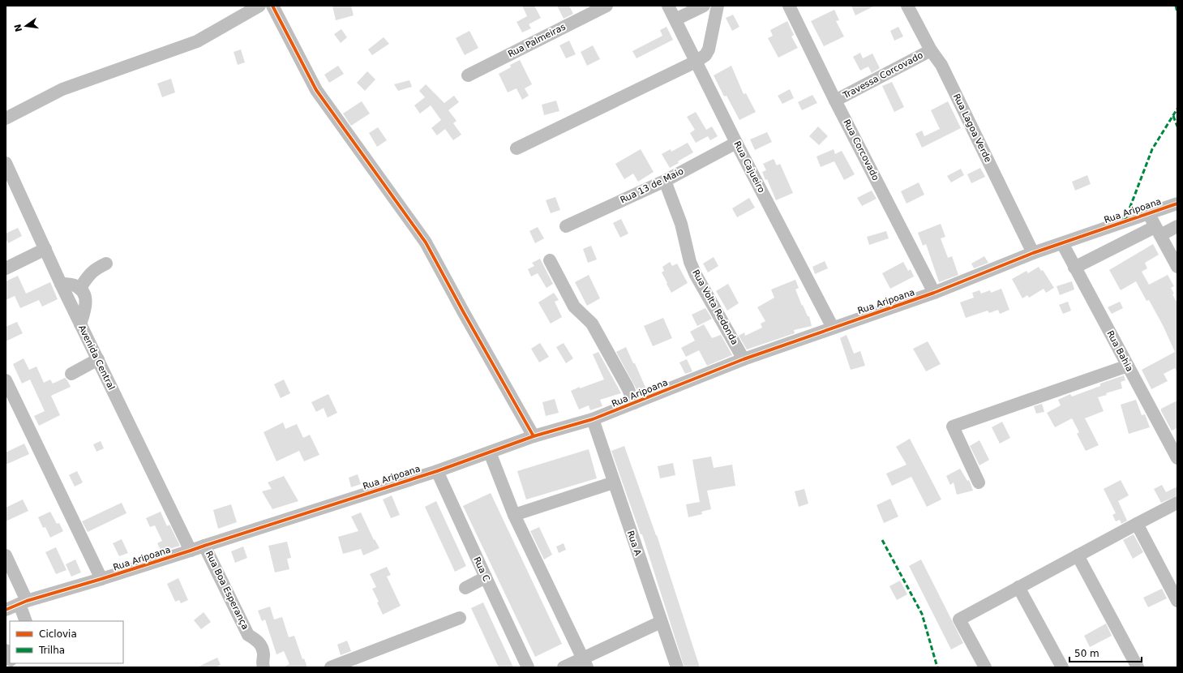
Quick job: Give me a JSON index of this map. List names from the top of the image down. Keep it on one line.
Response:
{"streets":{"street":["Rua Palmeiras","Travessa Corcovado","Rua Lagoa Verde","Rua Corcovado","Rua Cajueiro","Rua 13 de Maio","Rua Aripoana","Rua Volta Redonda","Rua Bahia","Avenida Central","Rua A","Rua C","Rua Boa Esperança"]},"crossings":[["Travessa Corcovado","Rua Lagoa Verde"],["Travessa Corcovado","Rua Corcovado"],["Rua Lagoa Verde","Rua Aripoana"],["Rua Corcovado","Rua Aripoana"],["Rua Cajueiro","Rua 13 de Maio"],["Rua Cajueiro","Rua Aripoana"],["Rua 13 de Maio","Rua Volta Redonda"],["Rua Aripoana","Rua Volta Redonda"],["Rua Aripoana","Rua Bahia"],["Rua Aripoana","Avenida Central"],["Rua Aripoana","Rua A"],["Rua Aripoana","Rua C"],["Rua Aripoana","Rua Boa Esperança"]],"legend":["Ciclovia","Trilha"],"scale_bar":"50 m","north":"left"}
